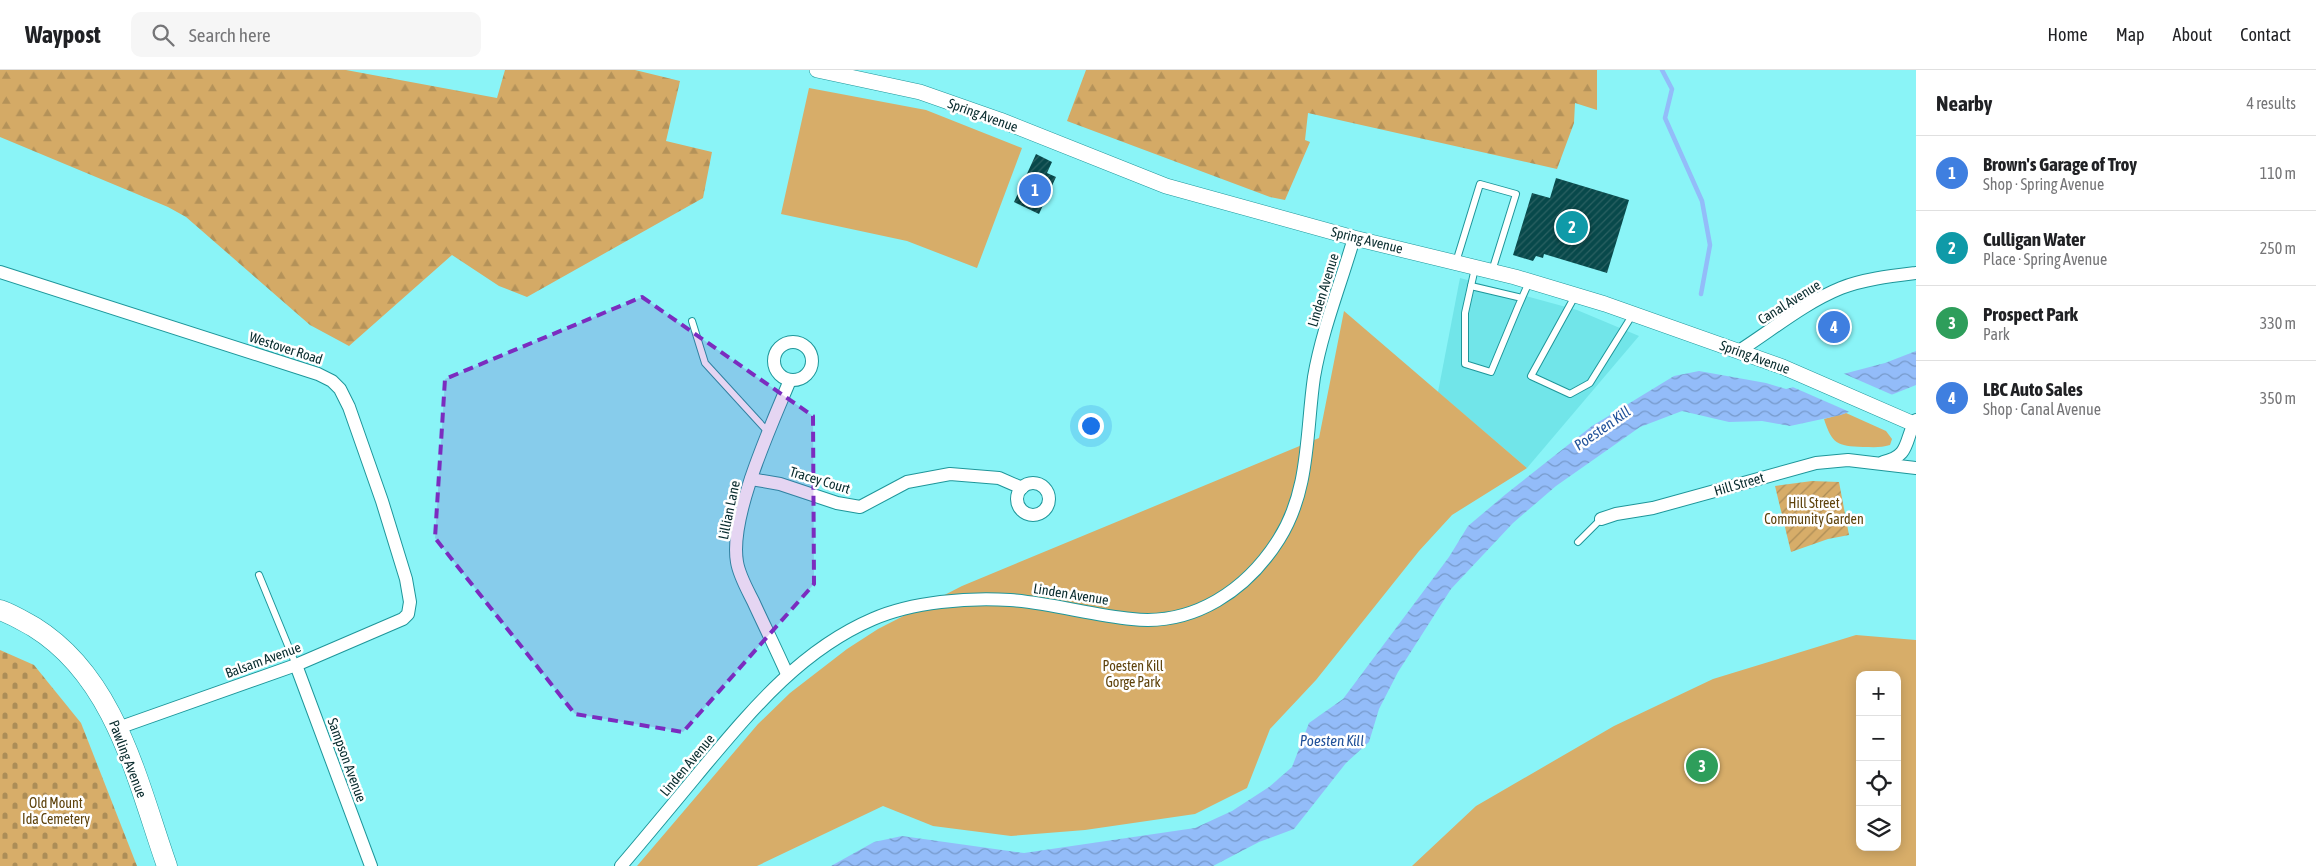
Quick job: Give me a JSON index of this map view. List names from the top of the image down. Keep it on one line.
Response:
{"streets":{"main road":["Pawling Avenue"],"street":["Spring Avenue","Linden Avenue","Canal Avenue","Westover Road","Tracey Court","Hill Street","Lillian Lane","Balsam Avenue","Sampson Avenue"]},"crossings":[["Spring Avenue","Linden Avenue"],["Spring Avenue","Canal Avenue"],["Spring Avenue","Hill Street"],["Linden Avenue","Lillian Lane"],["Westover Road","Balsam Avenue"],["Tracey Court","Lillian Lane"],["Balsam Avenue","Pawling Avenue"],["Balsam Avenue","Sampson Avenue"]],"water":["Poesten Kill"],"parks":["Hill Street Community Garden","Poesten Kill Gorge Park","Old Mount Ida Cemetery"],"page":{"header":"Waypost","search":"Search here","nav":["Home","Map","About","Contact"],"heading":["Nearby","4 results"],"list":[{"mark":"1","name":"Brown's Garage of Troy","note":"Shop · Spring Avenue","value":"110 m"},{"mark":"2","name":"Culligan Water","note":"Place · Spring Avenue","value":"250 m"},{"mark":"3","name":"Prospect Park","note":"Park","value":"330 m"},{"mark":"4","name":"LBC Auto Sales","note":"Shop · Canal Avenue","value":"350 m"}],"pins":["1","2","4","3"],"map_buttons":["+","−"]}}
